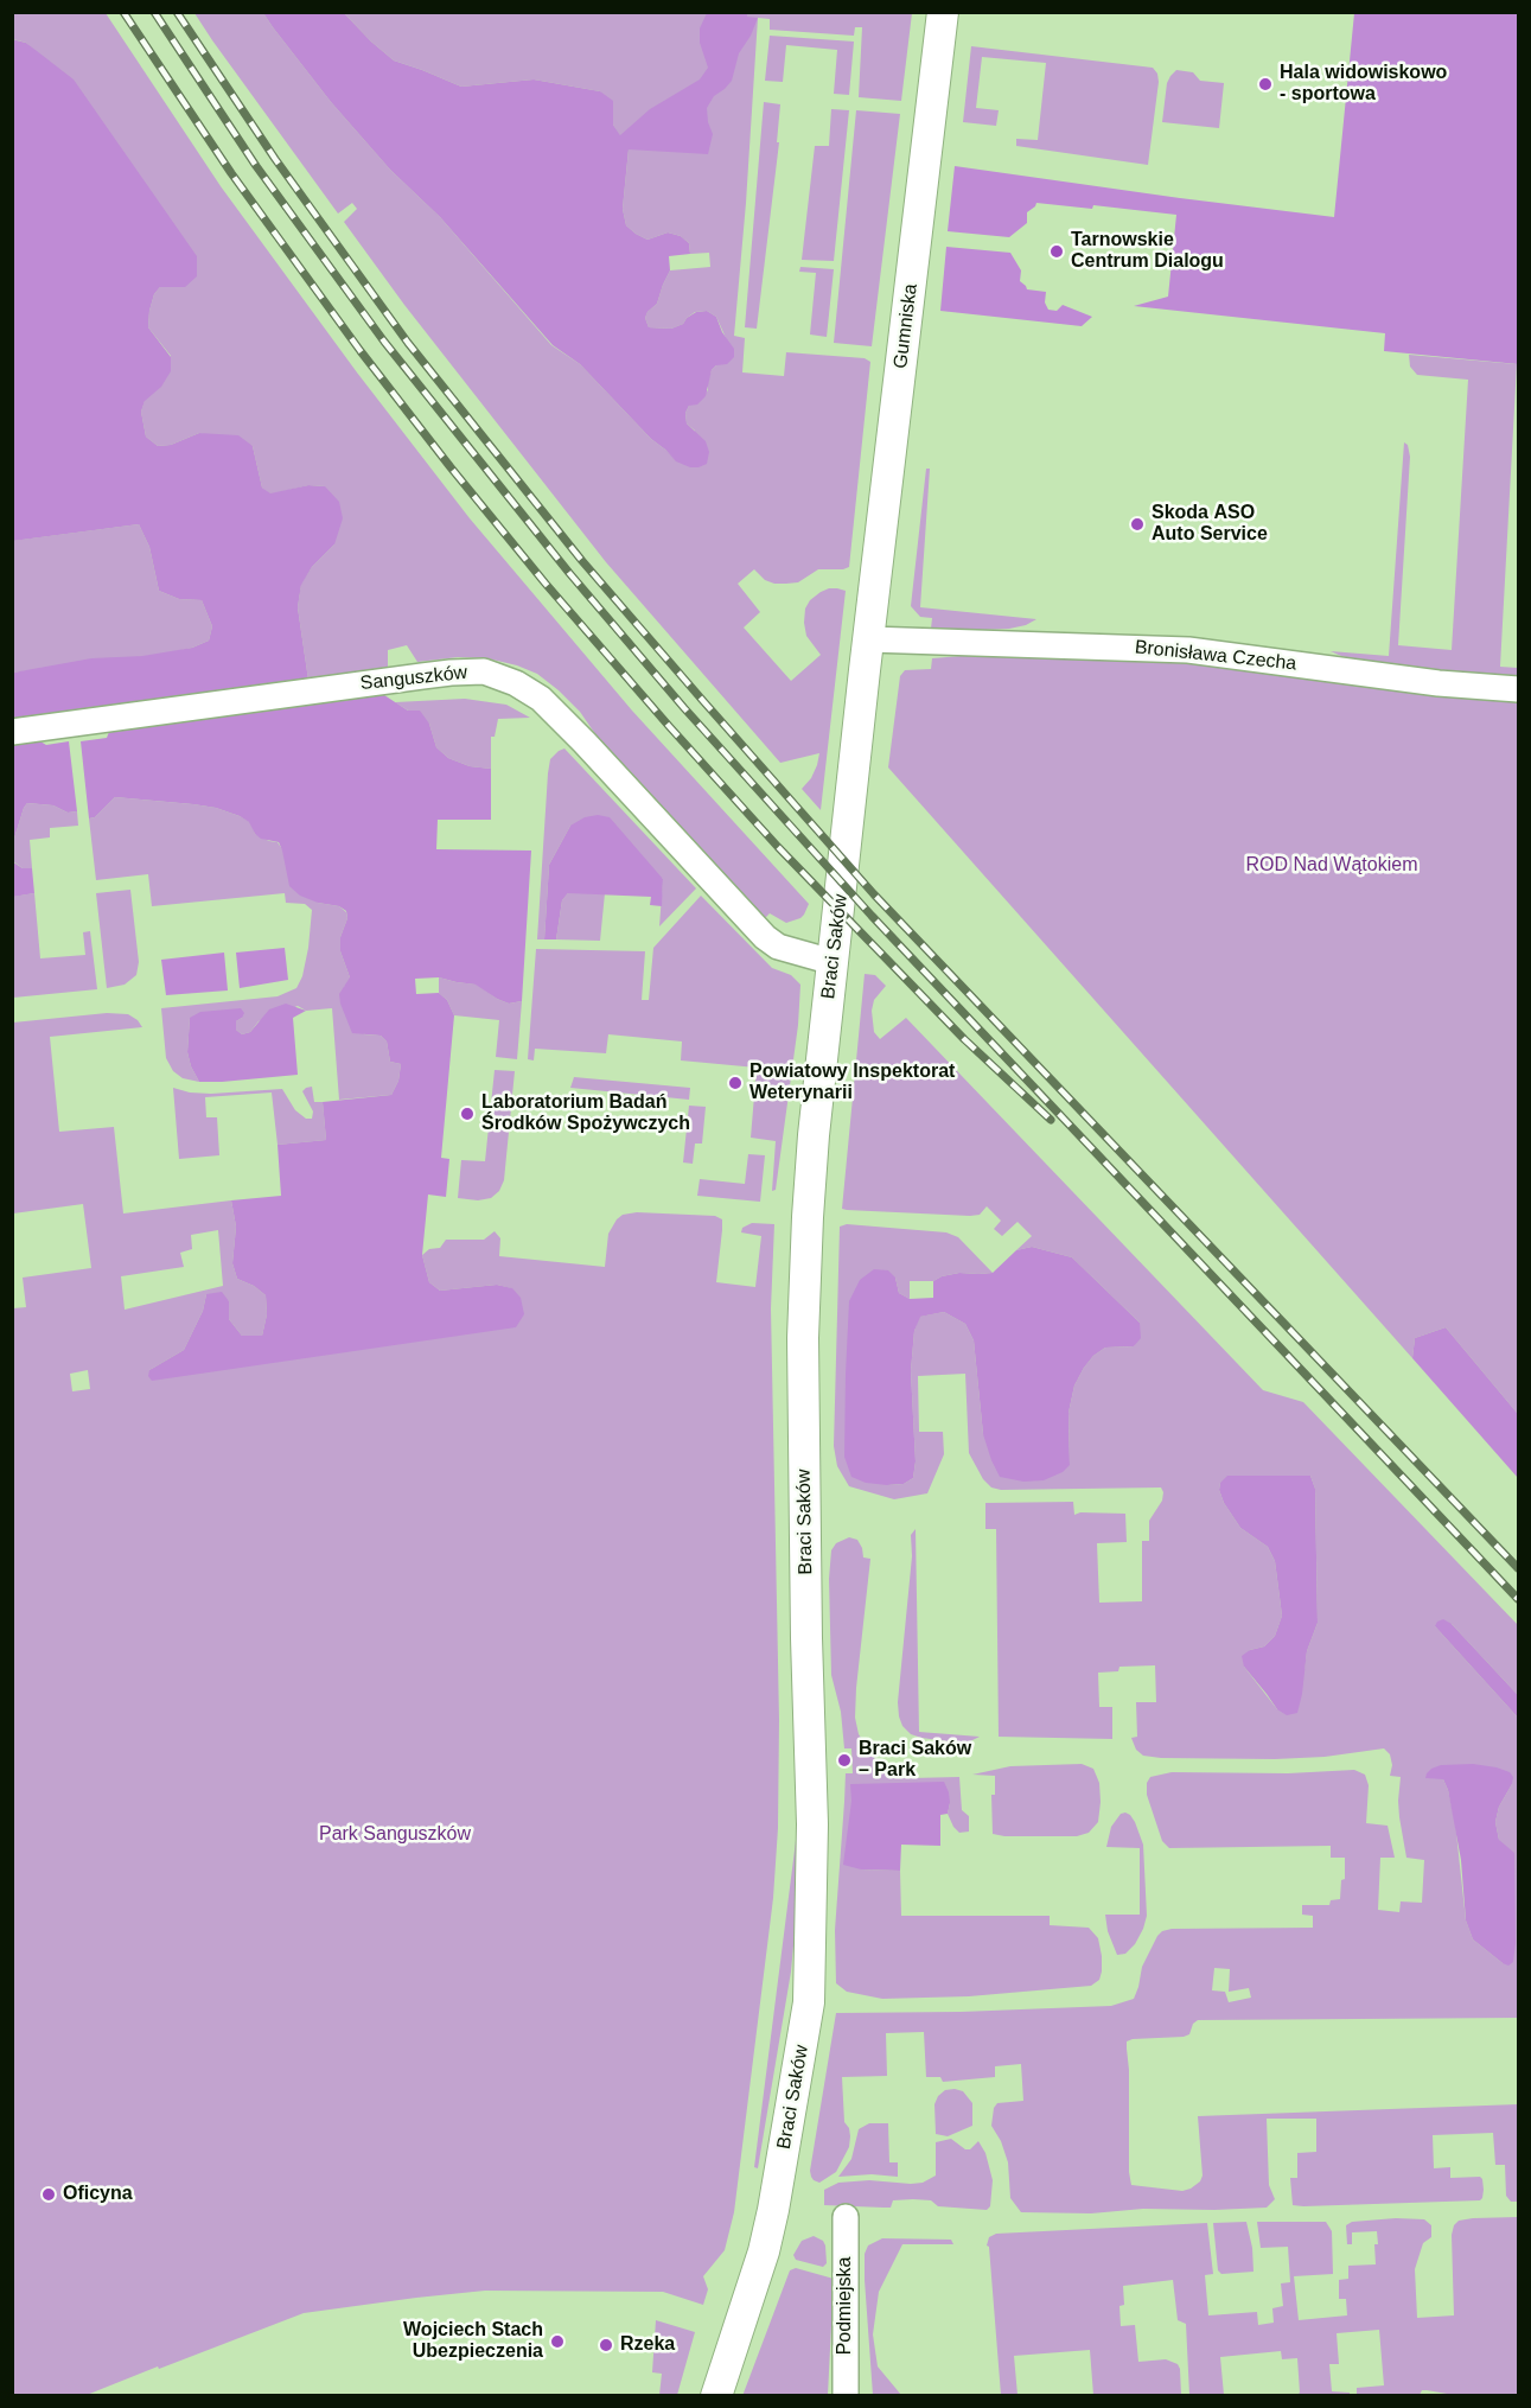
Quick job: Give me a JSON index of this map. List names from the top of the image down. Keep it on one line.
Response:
{"streets":{"street":["Gumniska","Bronisława Czecha","Sanguszków","Braci Saków","Podmiejska"]},"crossings":[["Gumniska","Bronisława Czecha"],["Gumniska","Braci Saków"],["Bronisława Czecha","Braci Saków"],["Sanguszków","Braci Saków"]],"parks":["ROD Nad Wątokiem","Park Sanguszków"],"places":["Hala widowiskowo - sportowa","Tarnowskie Centrum Dialogu","Skoda ASO Auto Service","Powiatowy Inspektorat Weterynarii","Laboratorium Badań Środków Spożywczych","Braci Saków – Park","Oficyna","Wojciech Stach Ubezpieczenia","Rzeka"]}
